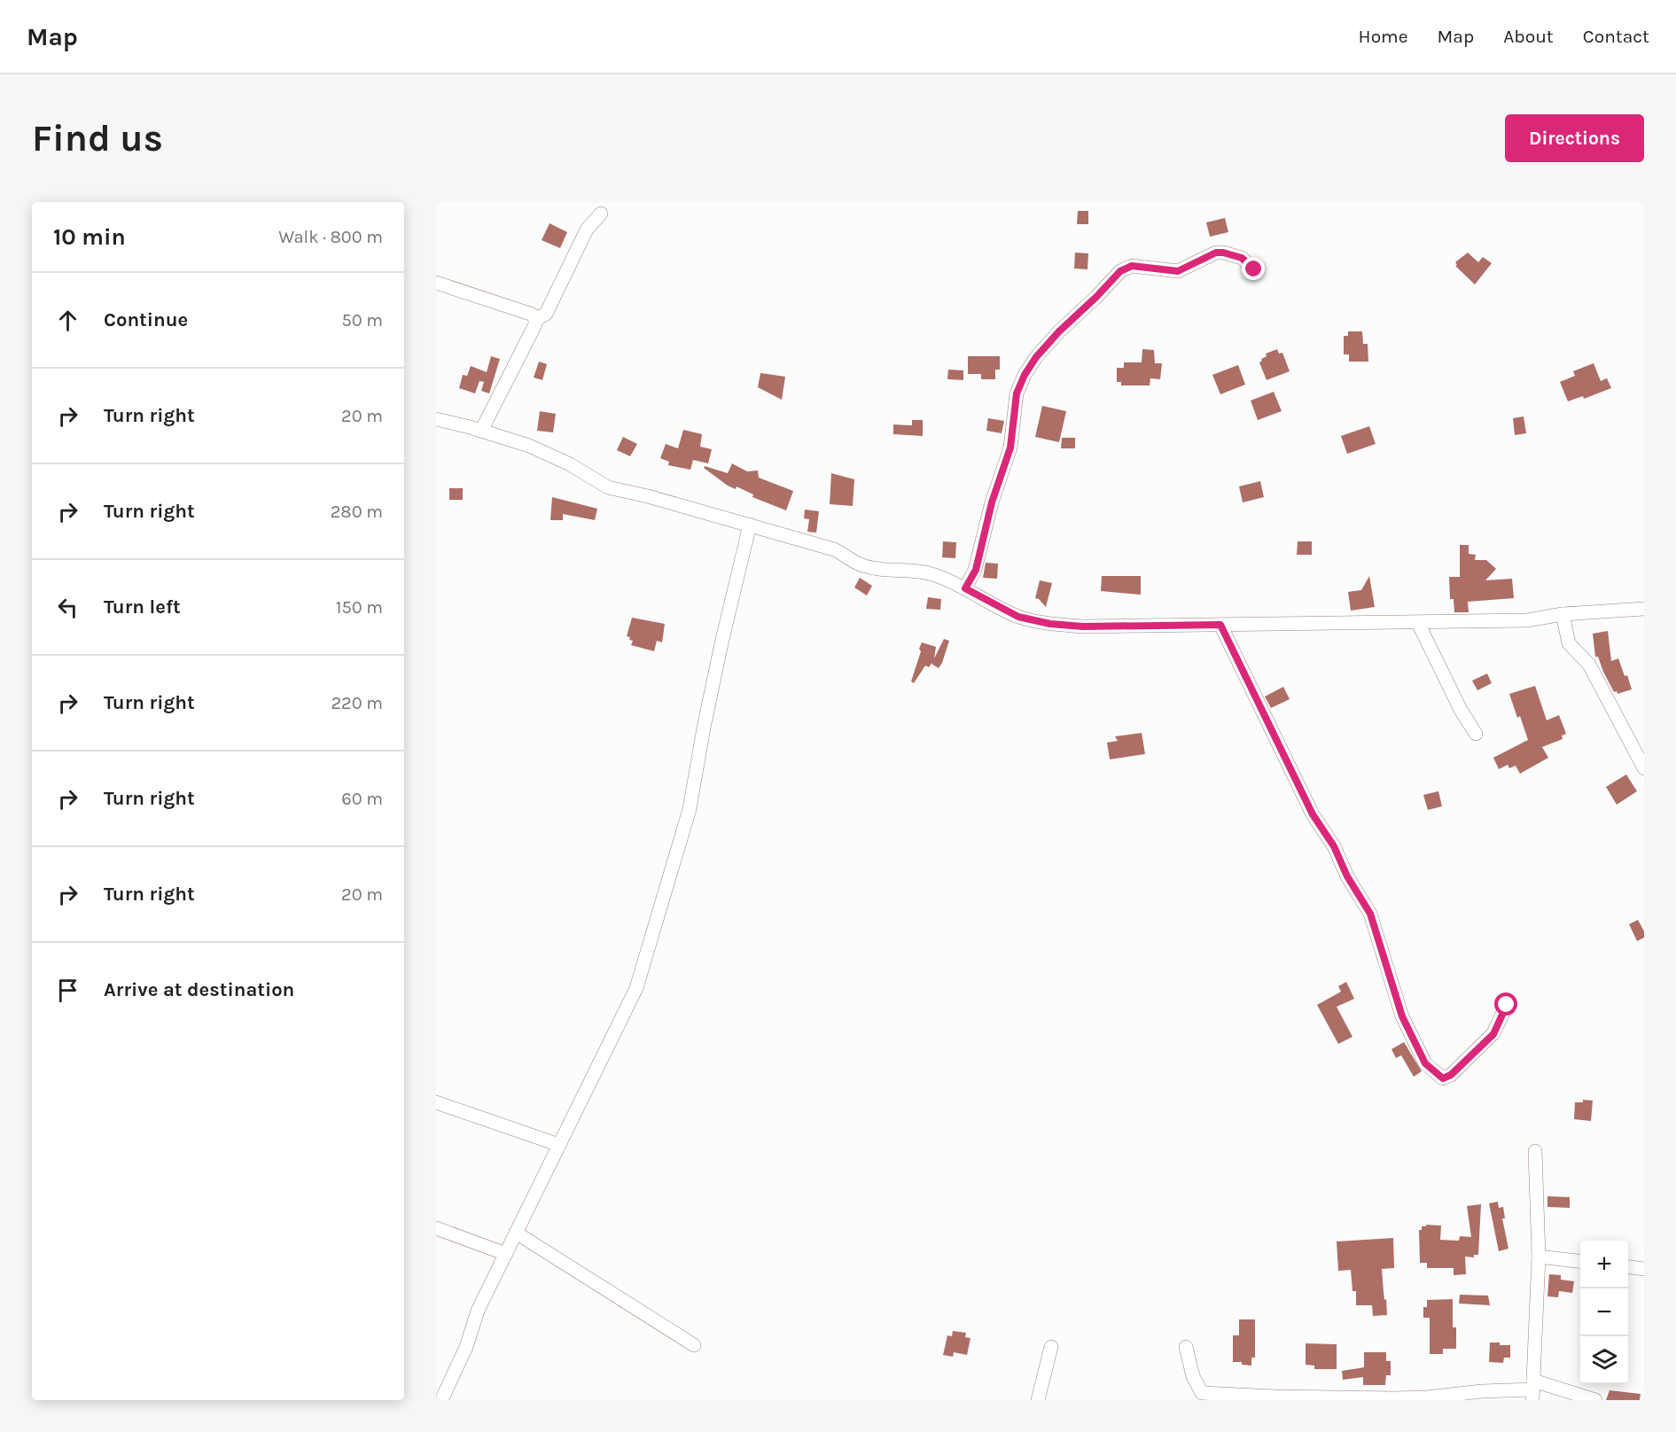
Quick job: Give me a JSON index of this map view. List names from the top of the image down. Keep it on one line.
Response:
{"page":{"header":"Map","nav":["Home","Map","About","Contact"],"buttons":"Directions","title":"Find us","heading":["10 min","Walk · 800 m"],"list":[["Continue","50 m"],["Turn right","20 m"],["Turn right","280 m"],["Turn left","150 m"],["Turn right","220 m"],["Turn right","60 m"],["Turn right","20 m"],"Arrive at destination"],"map_buttons":["+","−"]}}
